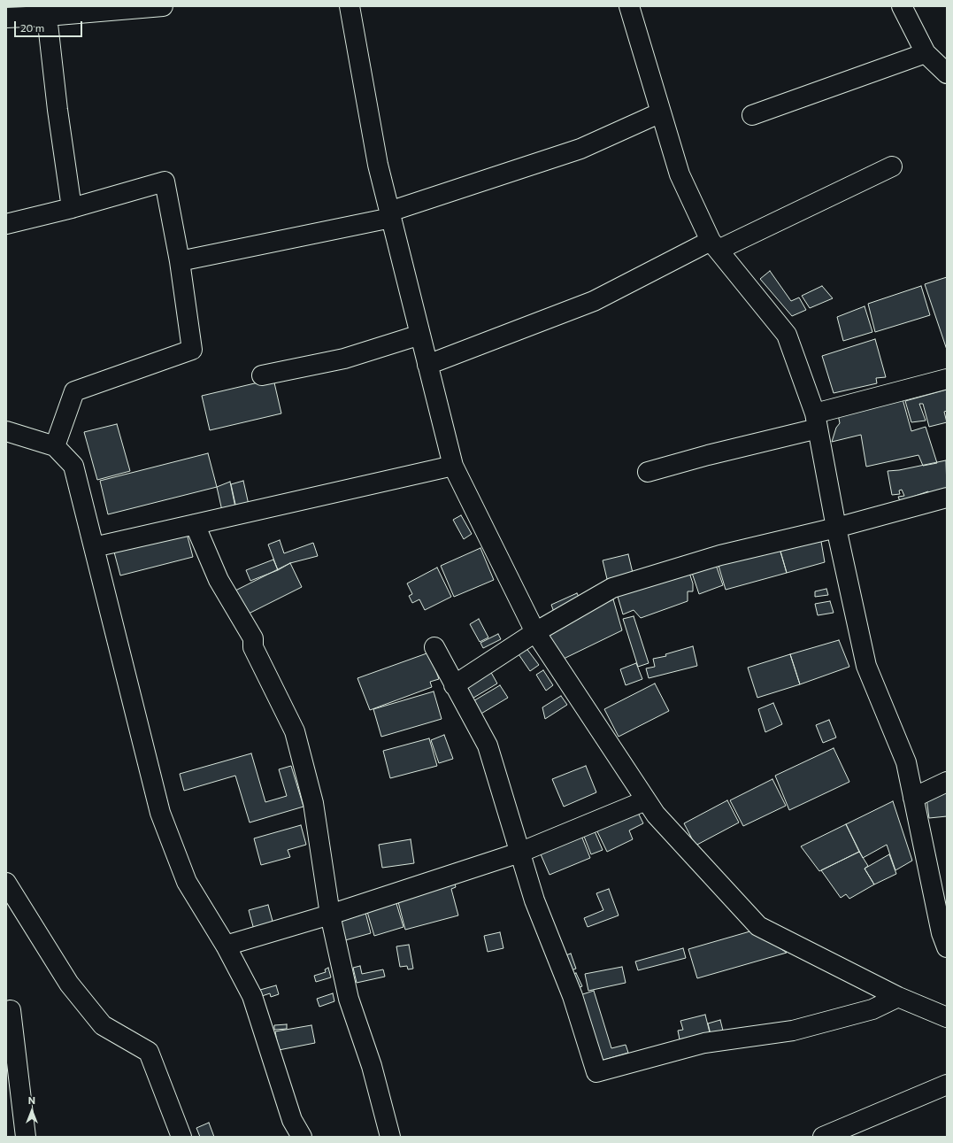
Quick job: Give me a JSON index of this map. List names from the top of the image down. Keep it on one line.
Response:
{"scale_bar":"20 m","north":"top"}
